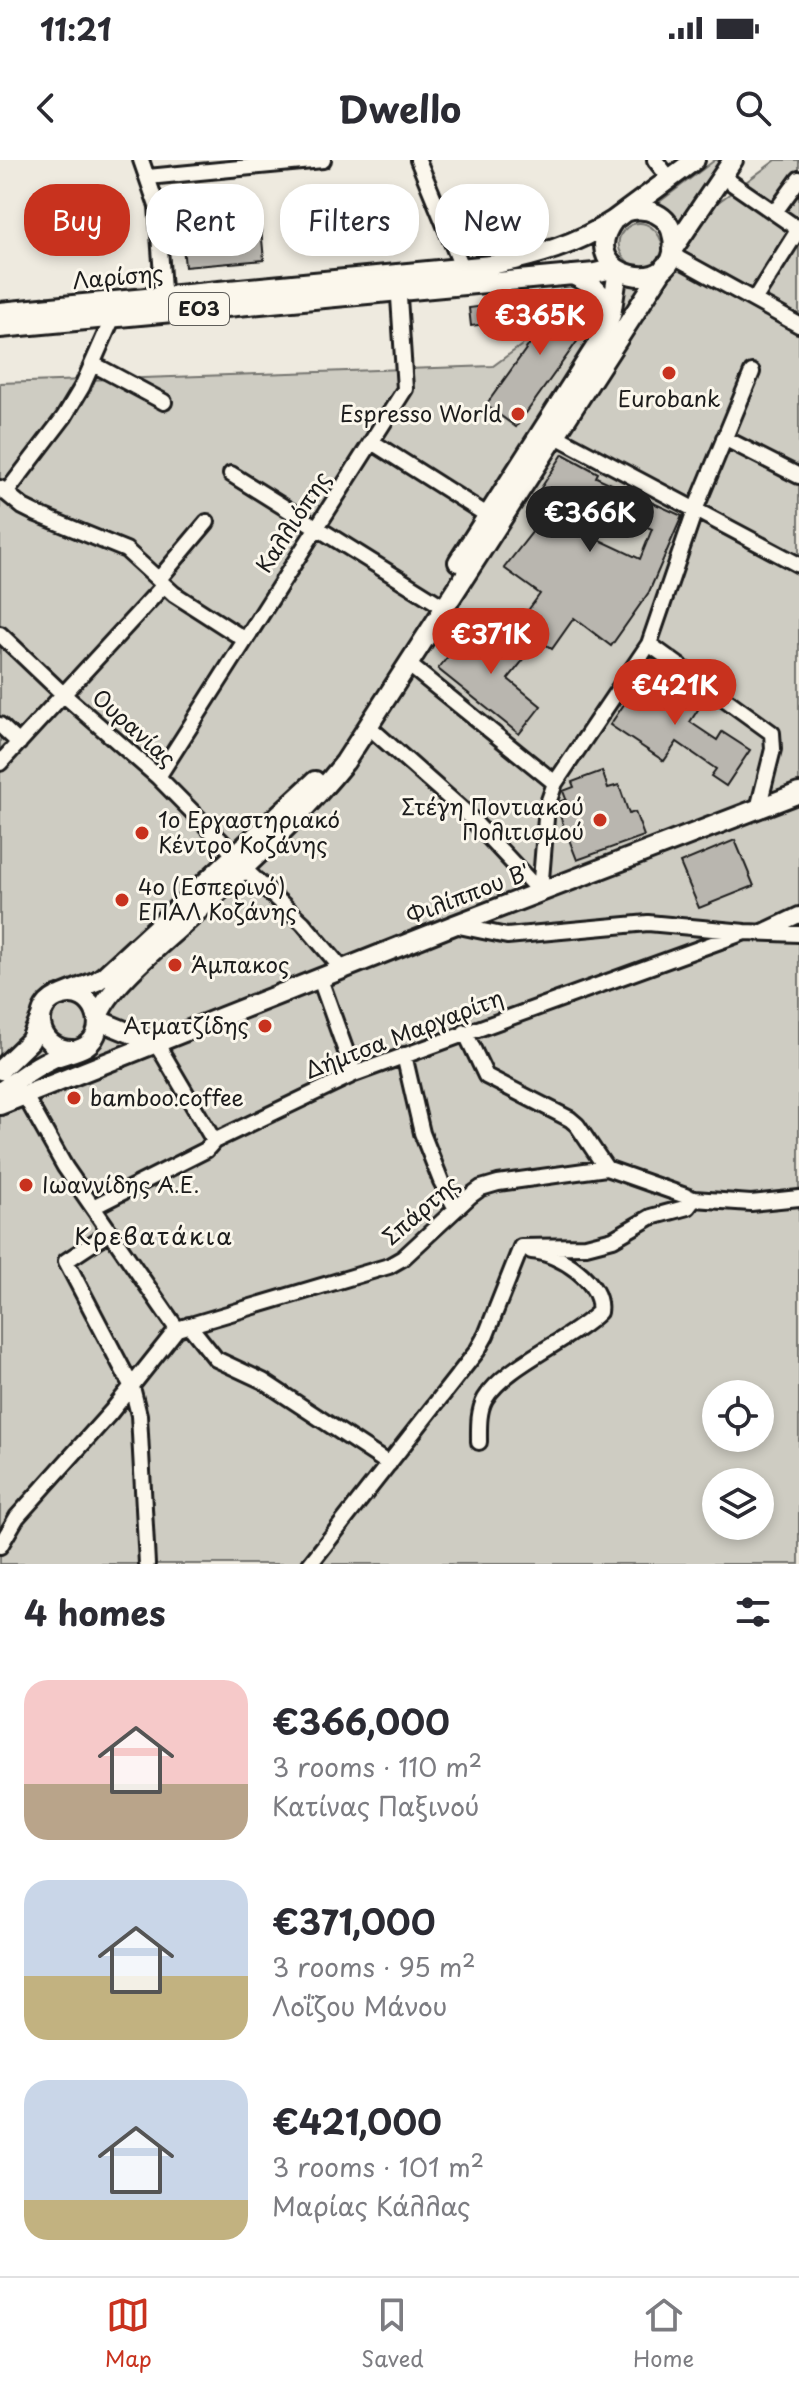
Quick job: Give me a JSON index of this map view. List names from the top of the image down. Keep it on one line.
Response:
{"streets":{"main road":["Λαρίσης","ΕΟ3","Φιλίππου Β'"],"street":["Καλλιόπης","Ουρανίας","Δήμτσα Μαργαρίτη","Σπάρτης"]},"crossings":[["Λαρίσης","ΕΟ3"],["Λαρίσης","Καλλιόπης"],["Καλλιόπης","Ουρανίας"],["Ουρανίας","Φιλίππου Β'"]],"districts":["Κρεβατάκια"],"places":["Eurobank","Espresso World","Στέγη Ποντιακού Πολιτισμού","1ο Εργαστηριακό Κέντρο Κοζάνης","4ο (Εσπερινό) ΕΠΑΛ Κοζάνης","Άμπακος","Ατματζίδης","bamboo.coffee","Ιωαννίδης Α.Ε."],"page":{"status":"11:21","header":"Dwello","chip":["Buy","Rent","Filters","New"],"price":["€365K","€366K","€371K","€421K"],"heading":"4 homes","list":[{"name":"€366,000","note":"3 rooms · 110 m² · Κατίνας Παξινού"},{"name":"€371,000","note":"3 rooms · 95 m² · Λοΐζου Μάνου"},{"name":"€421,000","note":"3 rooms · 101 m² · Μαρίας Κάλλας"}],"tabs":["Map","Saved","Home"]}}
